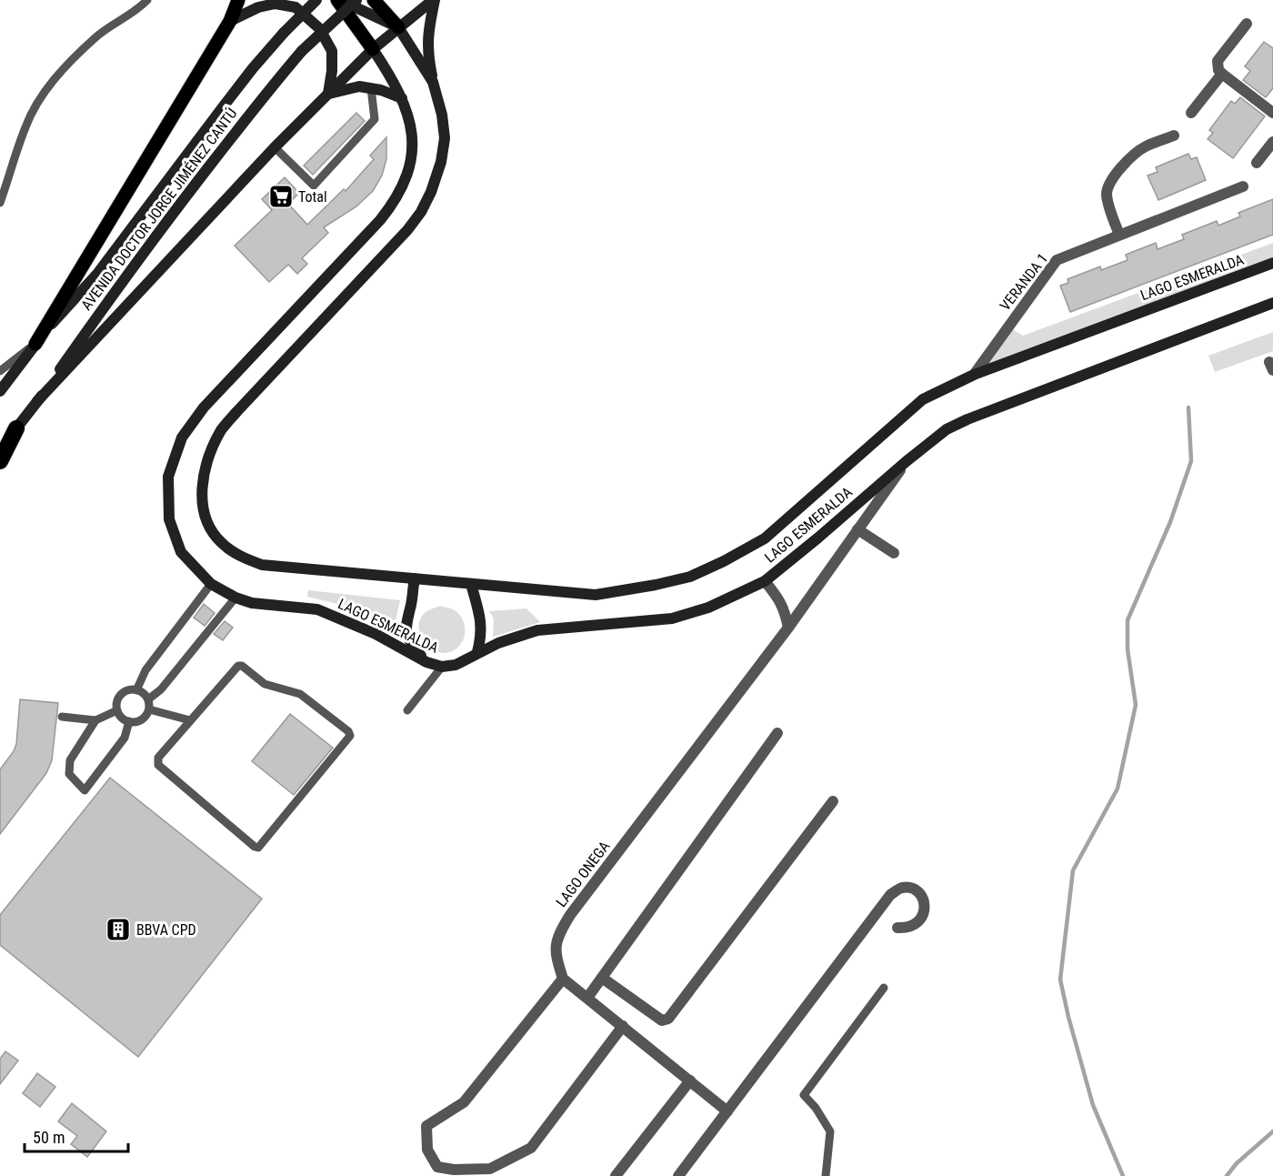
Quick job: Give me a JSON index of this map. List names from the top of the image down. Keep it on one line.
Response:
{"streets":{"street":["AVENIDA DOCTOR JORGE JIMÉNEZ CANTÚ","LAGO ESMERALDA","VERANDA 1","LAGO ONEGA"]},"crossings":[["LAGO ESMERALDA","VERANDA 1"],["LAGO ESMERALDA","LAGO ONEGA"]],"places":{"supermarket":["Total"],"building":["BBVA CPD"]},"scale_bar":"50 m"}
